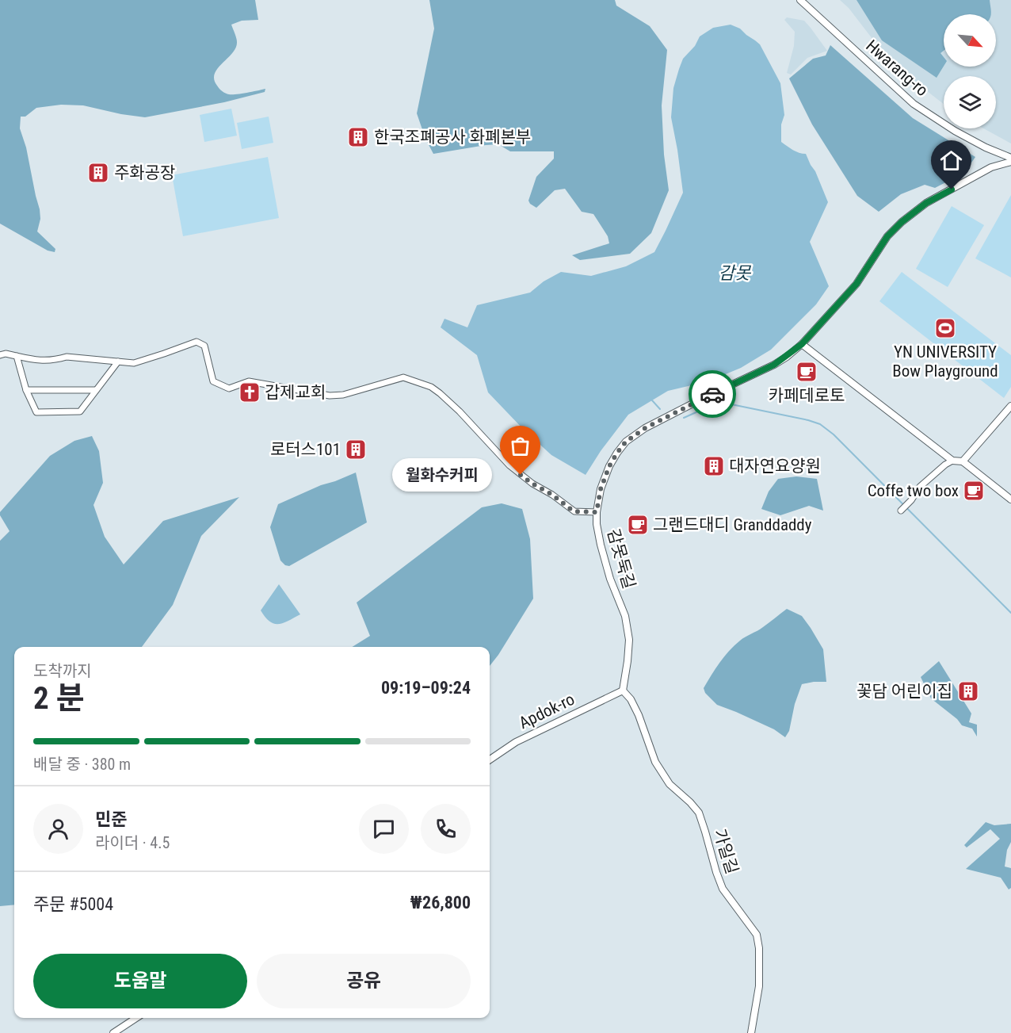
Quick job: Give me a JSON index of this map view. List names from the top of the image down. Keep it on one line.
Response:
{"streets":{"street":["Hwarang-ro","감못둑길","Apdok-ro","가일길"]},"crossings":[["감못둑길","Apdok-ro"],["감못둑길","가일길"],["Apdok-ro","가일길"]],"water":["감못"],"places":{"building":["한국조폐공사 화폐본부","주화공장","로터스101","대자연요양원","꽃담 어린이집"],"sports":["YN UNIVERSITY Bow Playground"],"cafe":["카페데로토","Coffe two box","그랜드대디 Granddaddy"],"church":["갑제교회"],"other":["월화수커피"]},"north":"bottom right","page":{"bubble":"월화수커피","heading":["2 분","도착까지","09:19–09:24"],"panel":["민준","라이더 · 4.5","주문 #5004","₩26,800"],"bar":"배달 중 · 380 m","buttons":["도움말","공유"]}}
